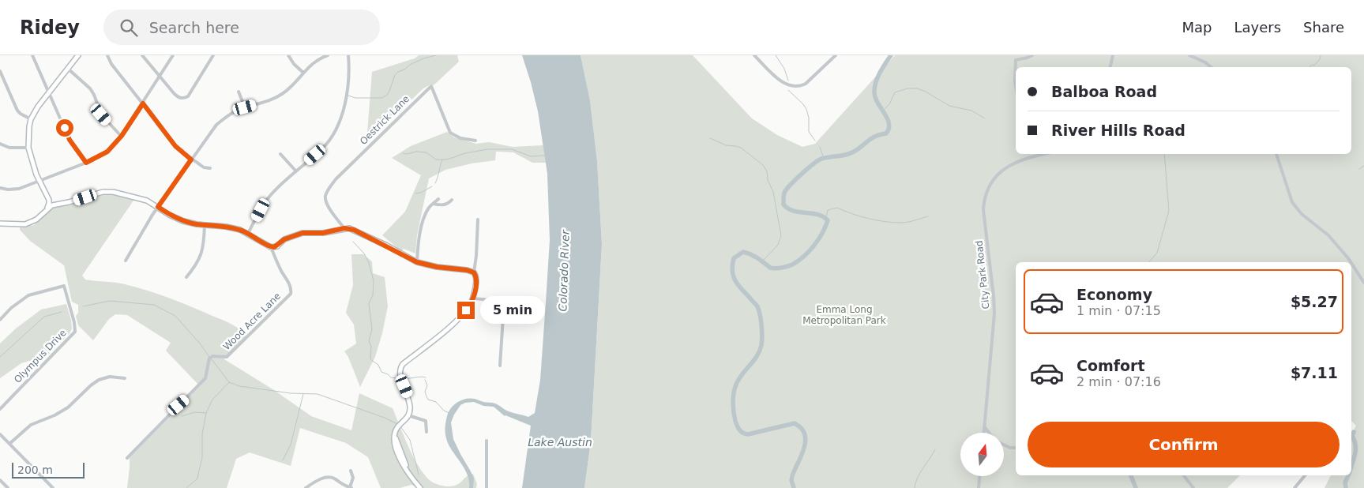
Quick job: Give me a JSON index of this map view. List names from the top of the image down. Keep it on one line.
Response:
{"streets":{"street":["Oestrick Lane","City Park Road","Wood Acre Lane","Olympus Drive"]},"water":["Colorado River","Lake Austin"],"parks":["Emma Long Metropolitan Park"],"scale_bar":"200 m","north":"top","page":{"header":"Ridey","search":"Search here","nav":["Map","Layers","Share"],"banner":["Balboa Road","River Hills Road"],"list":[{"name":"Economy","note":"1 min · 07:15","value":"$5.27"},{"name":"Comfort","note":"2 min · 07:16","value":"$7.11"}],"bubble":"5 min","buttons":"Confirm","scale":"200 m"}}
